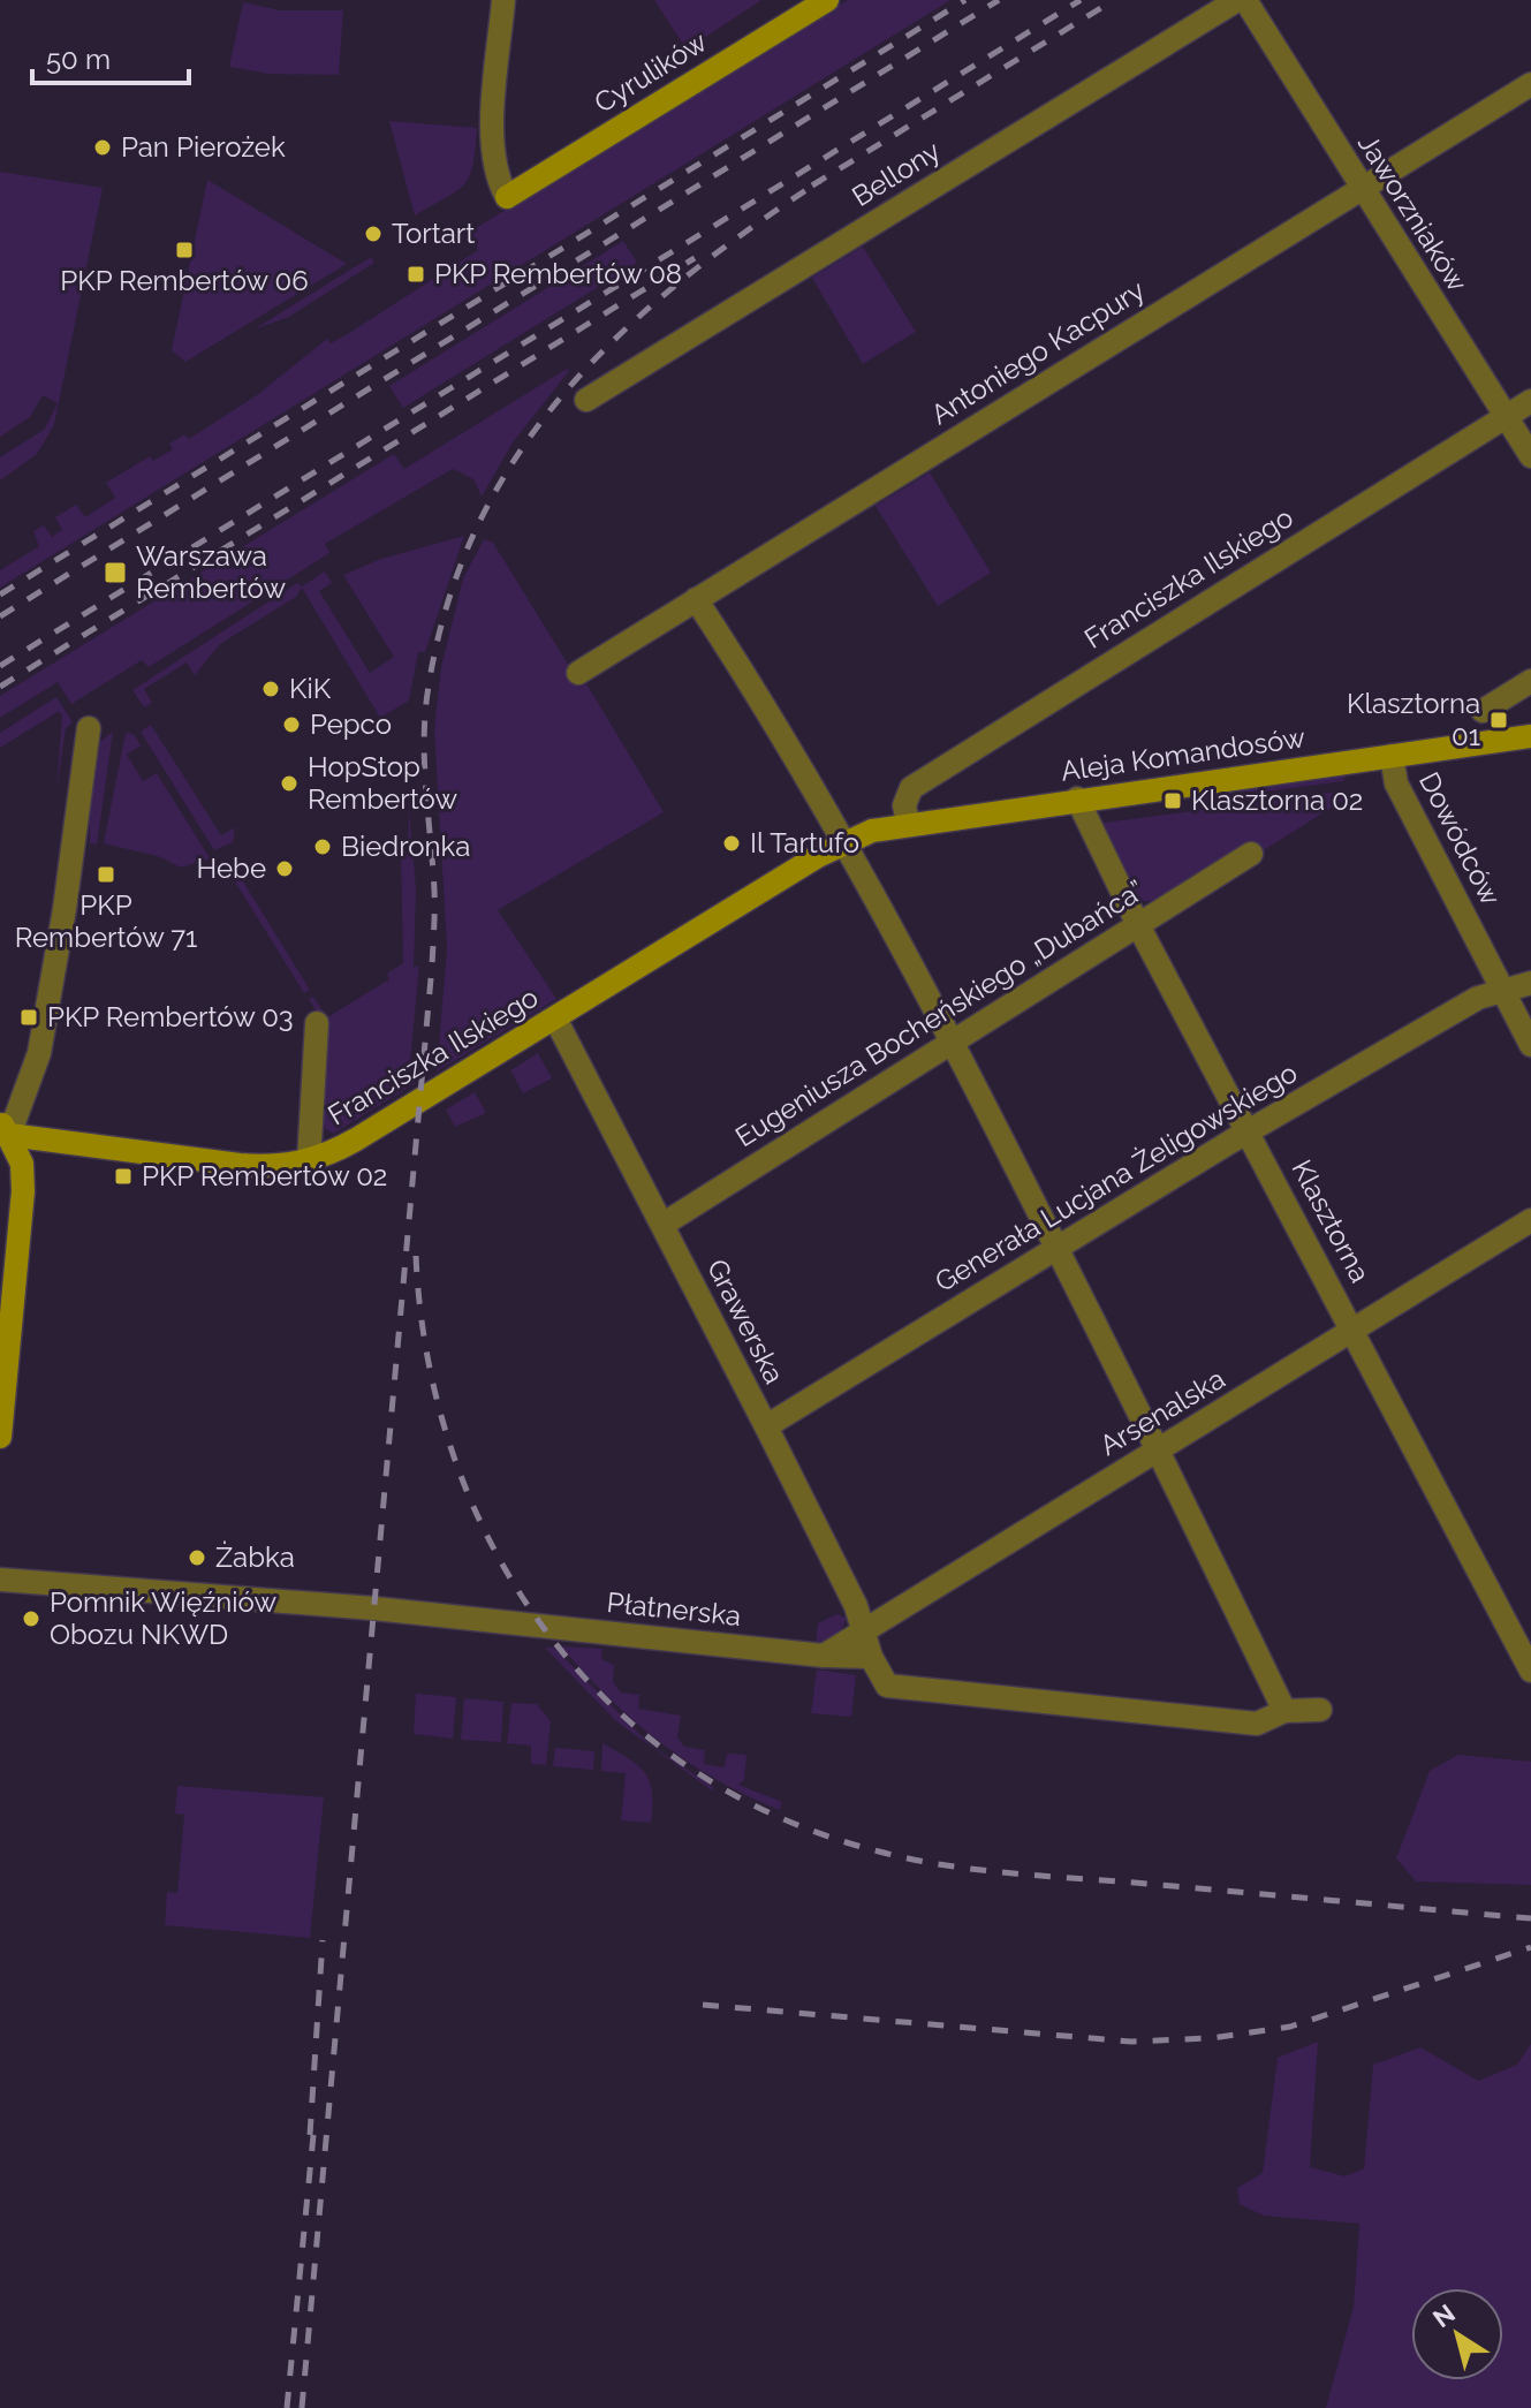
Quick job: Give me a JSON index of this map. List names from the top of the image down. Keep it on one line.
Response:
{"streets":{"street":["Cyrulików","Bellony","Jaworzniaków","Antoniego Kacpury","Franciszka Ilskiego","Aleja Komandosów","Dowódców","Eugeniusza Bocheńskiego „Dubańca”","Generała Lucjana Żeligowskiego","Klasztorna","Grawerska","Arsenalska","Płatnerska"]},"crossings":[["Jaworzniaków","Antoniego Kacpury"],["Jaworzniaków","Franciszka Ilskiego"],["Franciszka Ilskiego","Aleja Komandosów"],["Franciszka Ilskiego","Grawerska"],["Aleja Komandosów","Dowódców"],["Aleja Komandosów","Klasztorna"],["Dowódców","Generała Lucjana Żeligowskiego"],["Eugeniusza Bocheńskiego „Dubańca”","Klasztorna"],["Eugeniusza Bocheńskiego „Dubańca”","Grawerska"],["Generała Lucjana Żeligowskiego","Klasztorna"],["Generała Lucjana Żeligowskiego","Grawerska"],["Klasztorna","Arsenalska"],["Grawerska","Arsenalska"],["Grawerska","Płatnerska"],["Arsenalska","Płatnerska"]],"places":{"other":["Pan Pierożek","Tortart","KiK","Pepco","HopStop Rembertów","Il Tartufo","Biedronka","Hebe","Żabka","Pomnik Więźniów Obozu NKWD"],"transit":["PKP Rembertów 06","PKP Rembertów 08","Warszawa Rembertów","Klasztorna 01","Klasztorna 02","PKP Rembertów 71","PKP Rembertów 03","PKP Rembertów 02"]},"scale_bar":"50 m","north":"top left"}
